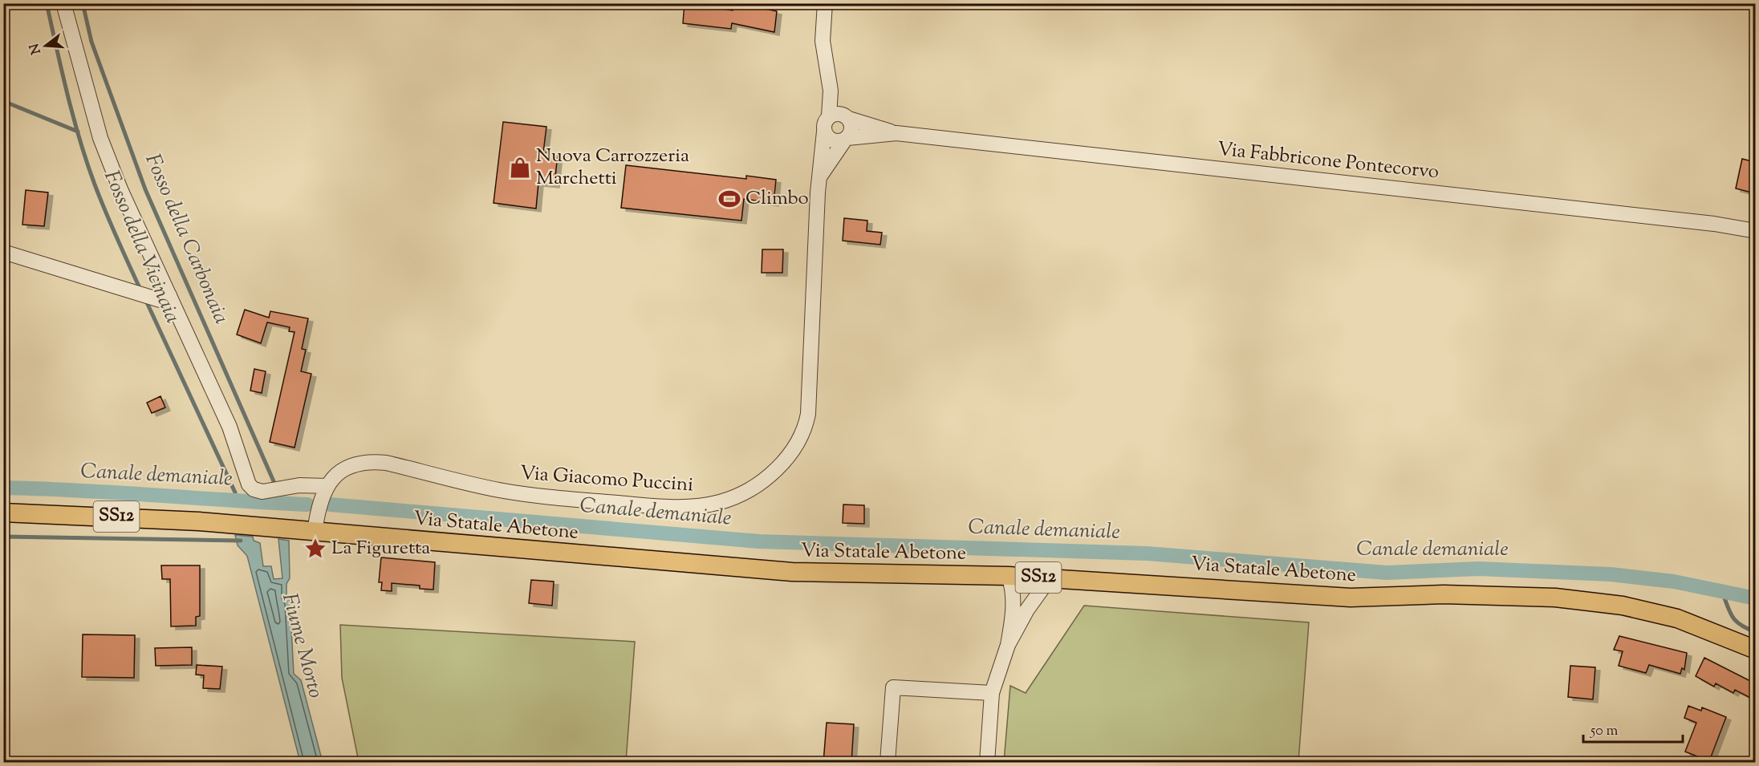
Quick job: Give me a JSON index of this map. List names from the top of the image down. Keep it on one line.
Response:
{"streets":{"main road":["SS12","Via Statale Abetone"],"street":["Via Fabbricone Pontecorvo","Via Giacomo Puccini"]},"crossings":[["Via Fabbricone Pontecorvo","Via Giacomo Puccini"]],"water":["Fosso della Carbonaia","Fosso della Vicinaia","Canale demaniale","Fiume Morto"],"places":{"shop":["Nuova Carrozzeria Marchetti"],"sports":["Climbo"],"place":["La Figuretta"]},"scale_bar":"50 m","north":"left"}
